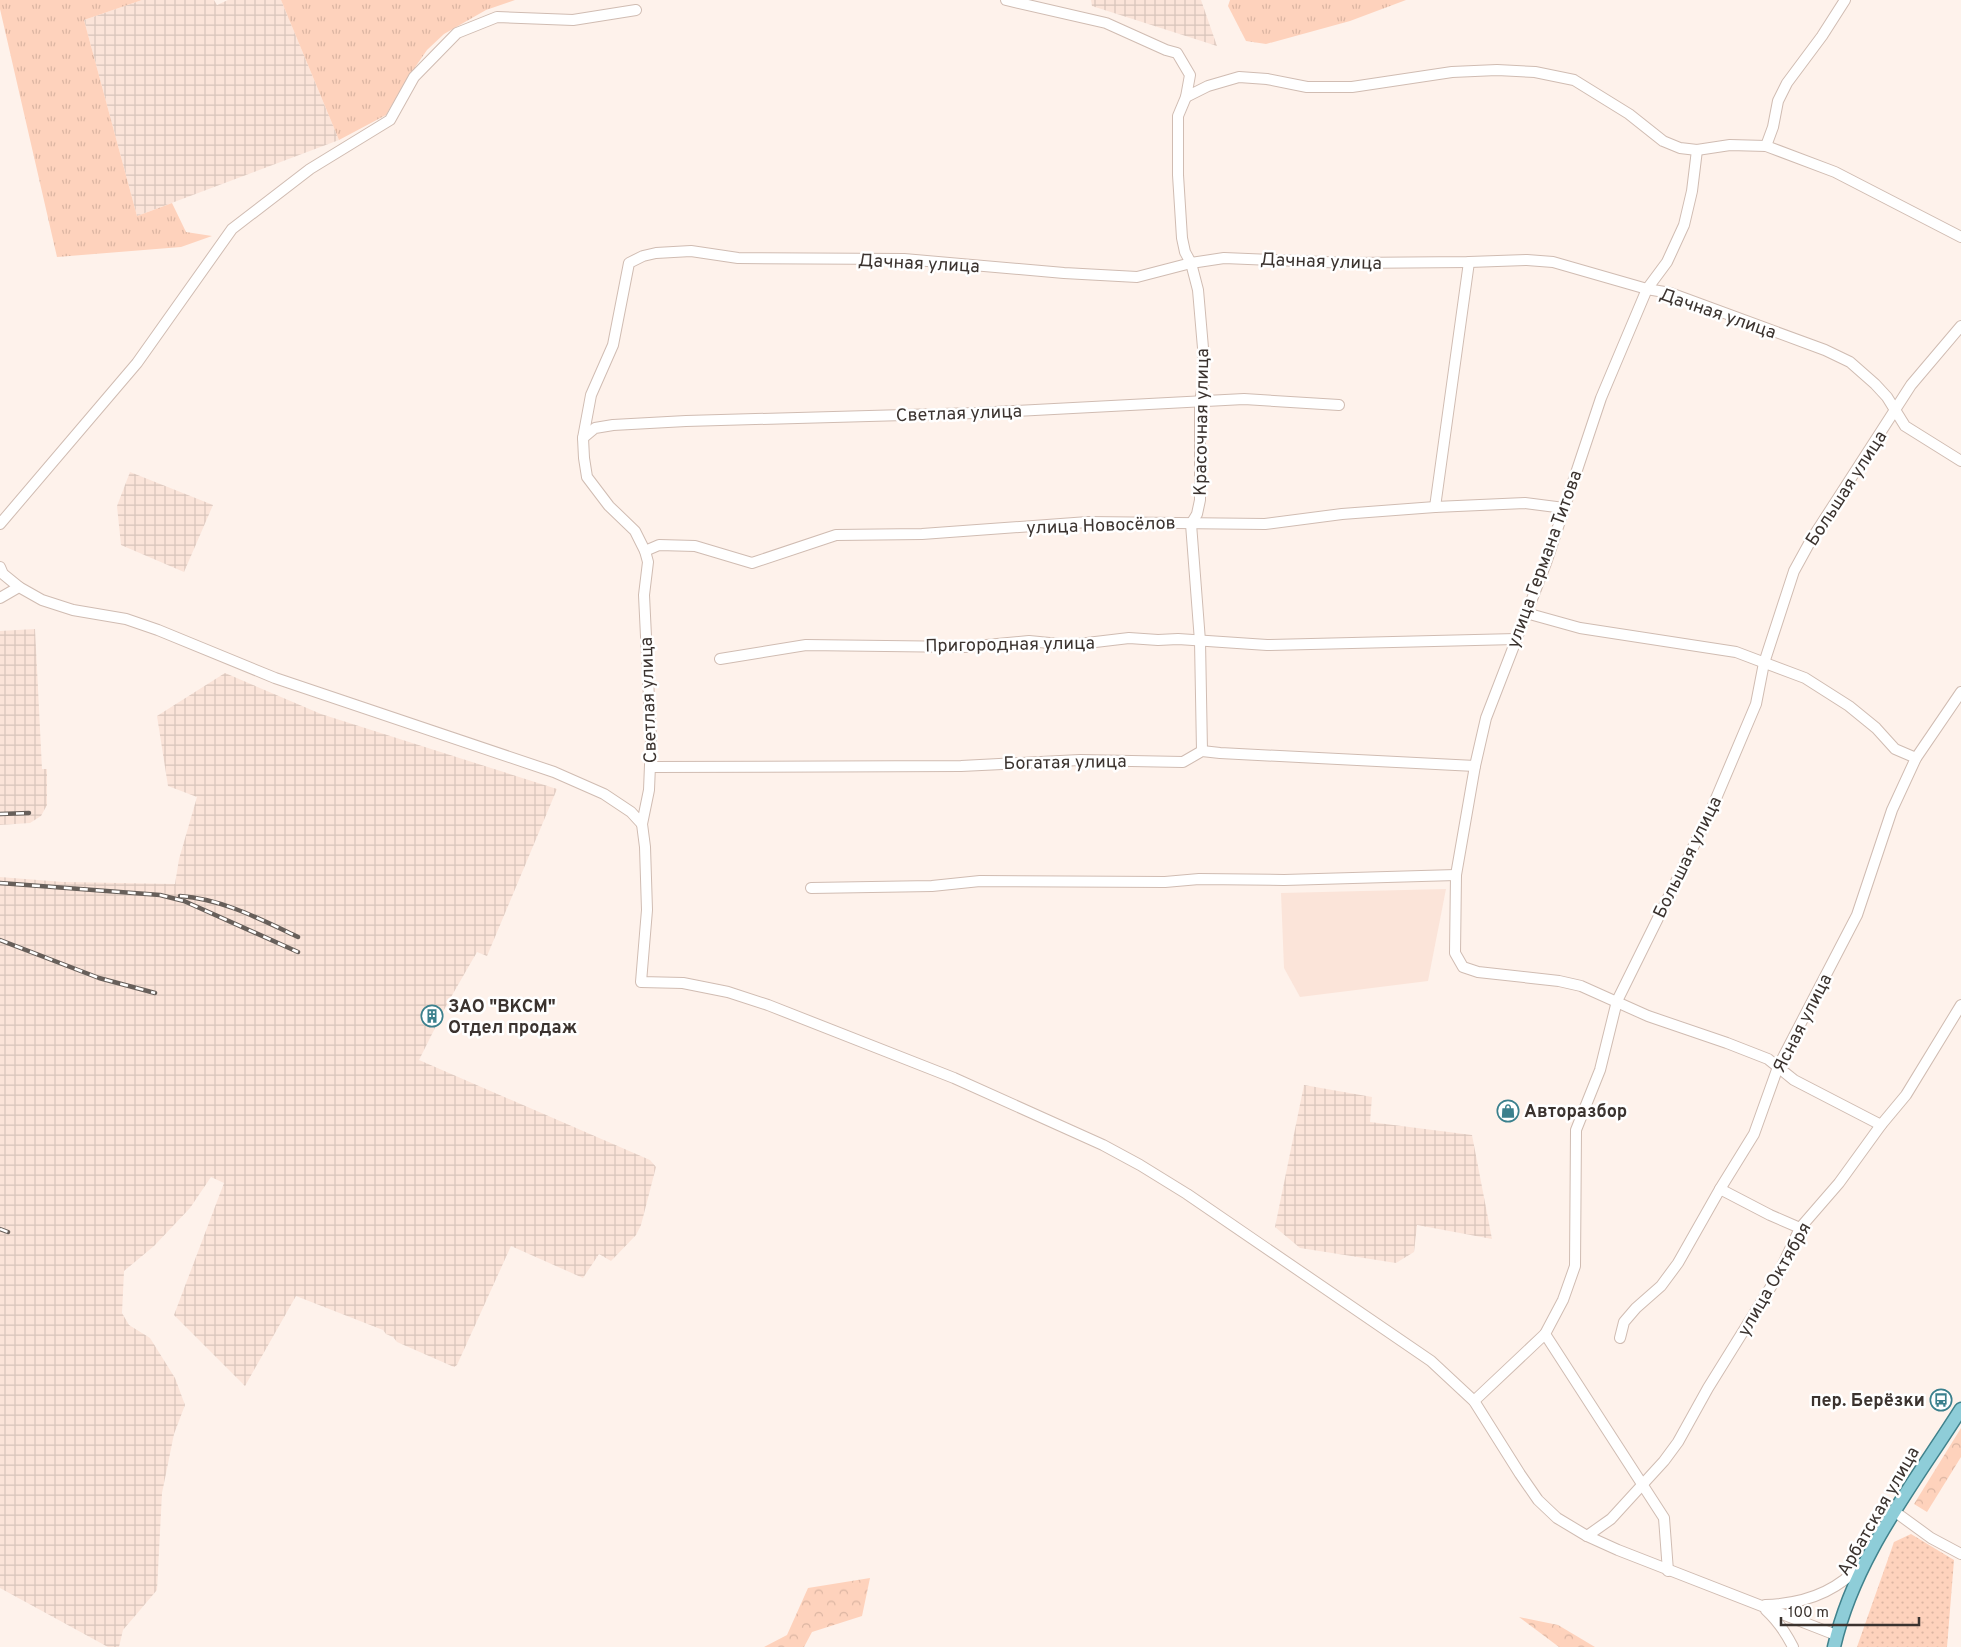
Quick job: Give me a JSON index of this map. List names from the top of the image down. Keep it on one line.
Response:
{"streets":{"main road":["Арбатская улица"],"street":["Дачная улица","Светлая улица","Красочная улица","Большая улица","улица Новосёлов","улица Германа Титова","Пригородная улица","Богатая улица","Ясная улица","улица Октября"]},"crossings":[["Дачная улица","Светлая улица"],["Дачная улица","Красочная улица"],["Дачная улица","Большая улица"],["Дачная улица","улица Германа Титова"],["Светлая улица","Красочная улица"],["Светлая улица","Большая улица"],["Светлая улица","улица Новосёлов"],["Светлая улица","Богатая улица"],["Красочная улица","улица Новосёлов"],["Красочная улица","Пригородная улица"],["Красочная улица","Богатая улица"],["Большая улица","улица Германа Титова"],["улица Новосёлов","улица Германа Титова"],["улица Германа Титова","Пригородная улица"]],"places":{"building":["ЗАО \"ВКСМ\" Отдел продаж"],"shop":["Авторазбор"],"bus stop":["пер. Берёзки"]},"scale_bar":"100 m"}
